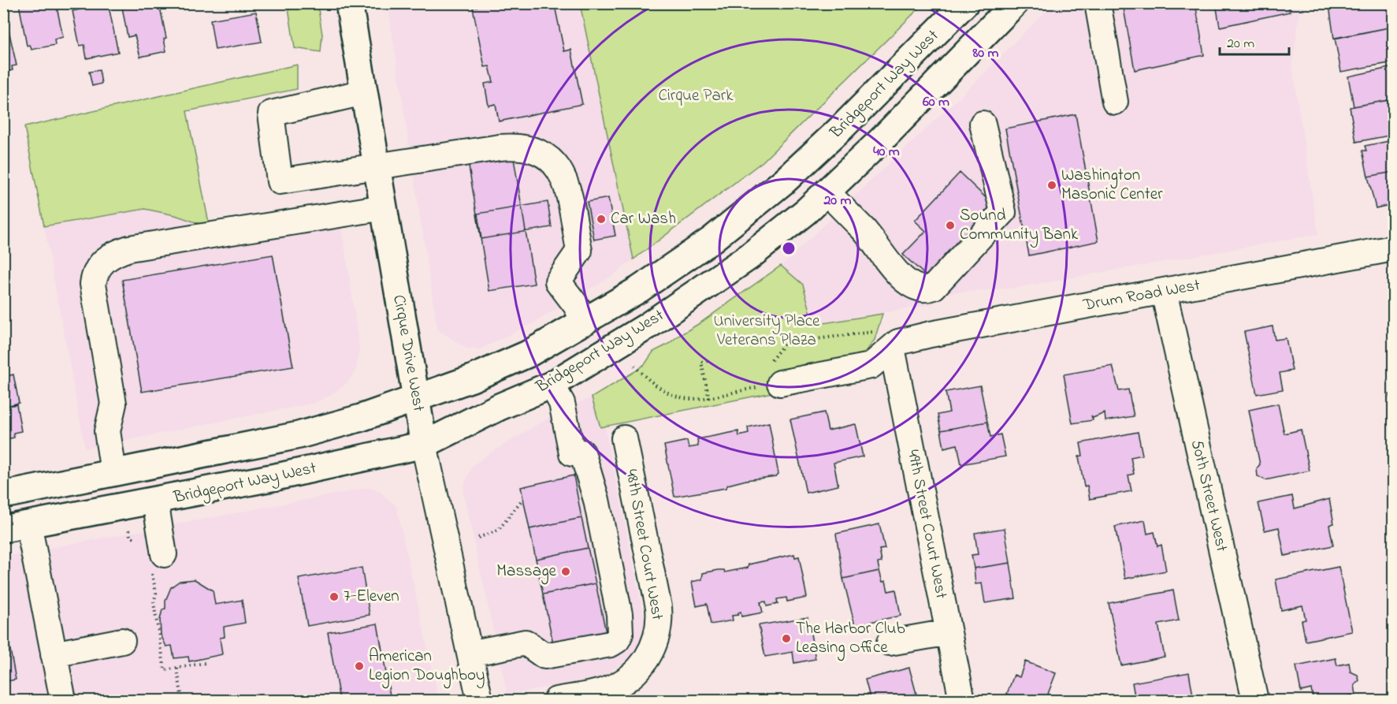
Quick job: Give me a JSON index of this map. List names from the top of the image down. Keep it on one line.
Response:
{"streets":{"main road":["Bridgeport Way West","Cirque Drive West"],"street":["Drum Road West","50th Street West","49th Street Court West","48th Street Court West"]},"crossings":[["Bridgeport Way West","Cirque Drive West"],["Drum Road West","50th Street West"],["Drum Road West","49th Street Court West"]],"parks":["Cirque Park","University Place Veterans Plaza"],"places":["Washington Masonic Center","Car Wash","Sound Community Bank","Massage","7-Eleven","The Harbor Club Leasing Office","American Legion Doughboy"],"scale_bar":"20 m","rings":["80 m","60 m","40 m","20 m"]}
